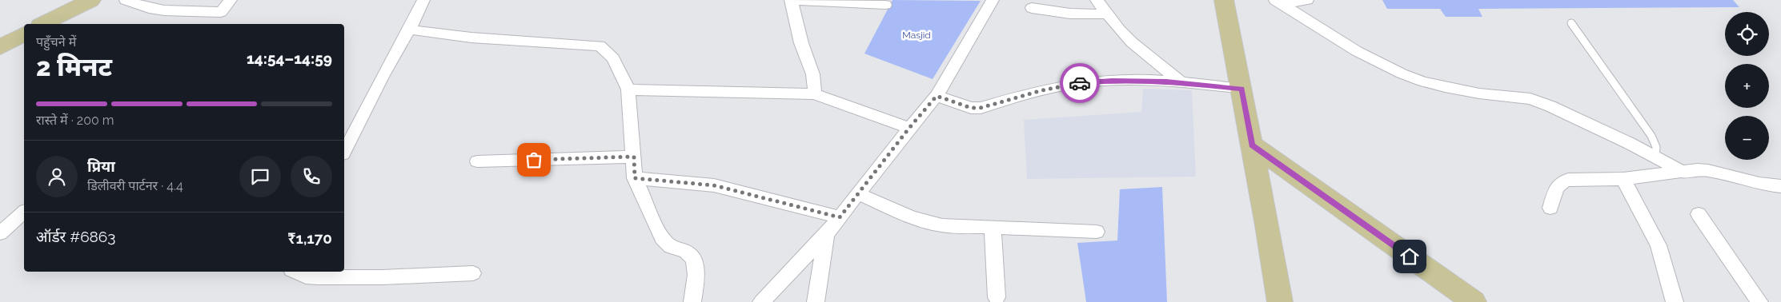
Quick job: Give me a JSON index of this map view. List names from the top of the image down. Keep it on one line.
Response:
{"parks":["Masjid"],"page":{"map_buttons":["+","−"],"heading":["2 मिनट","पहुँचने में","14:54–14:59"],"panel":["प्रिया","डिलीवरी पार्टनर · 4.4","ऑर्डर #6863","₹1,170"],"bar":"रास्ते में · 200 m"}}
